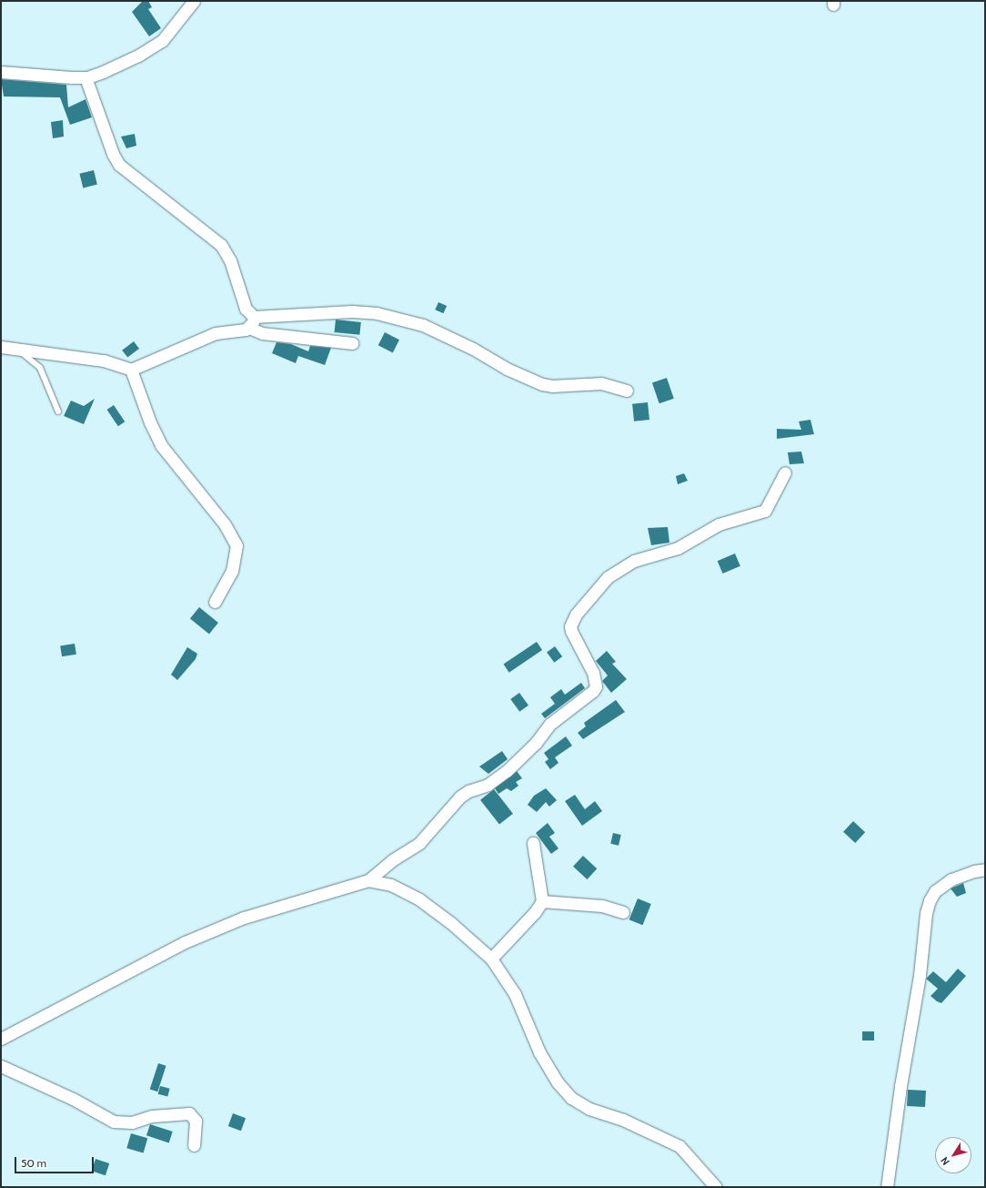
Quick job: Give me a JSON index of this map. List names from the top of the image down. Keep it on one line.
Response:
{"scale_bar":"50 m","north":"bottom left"}
